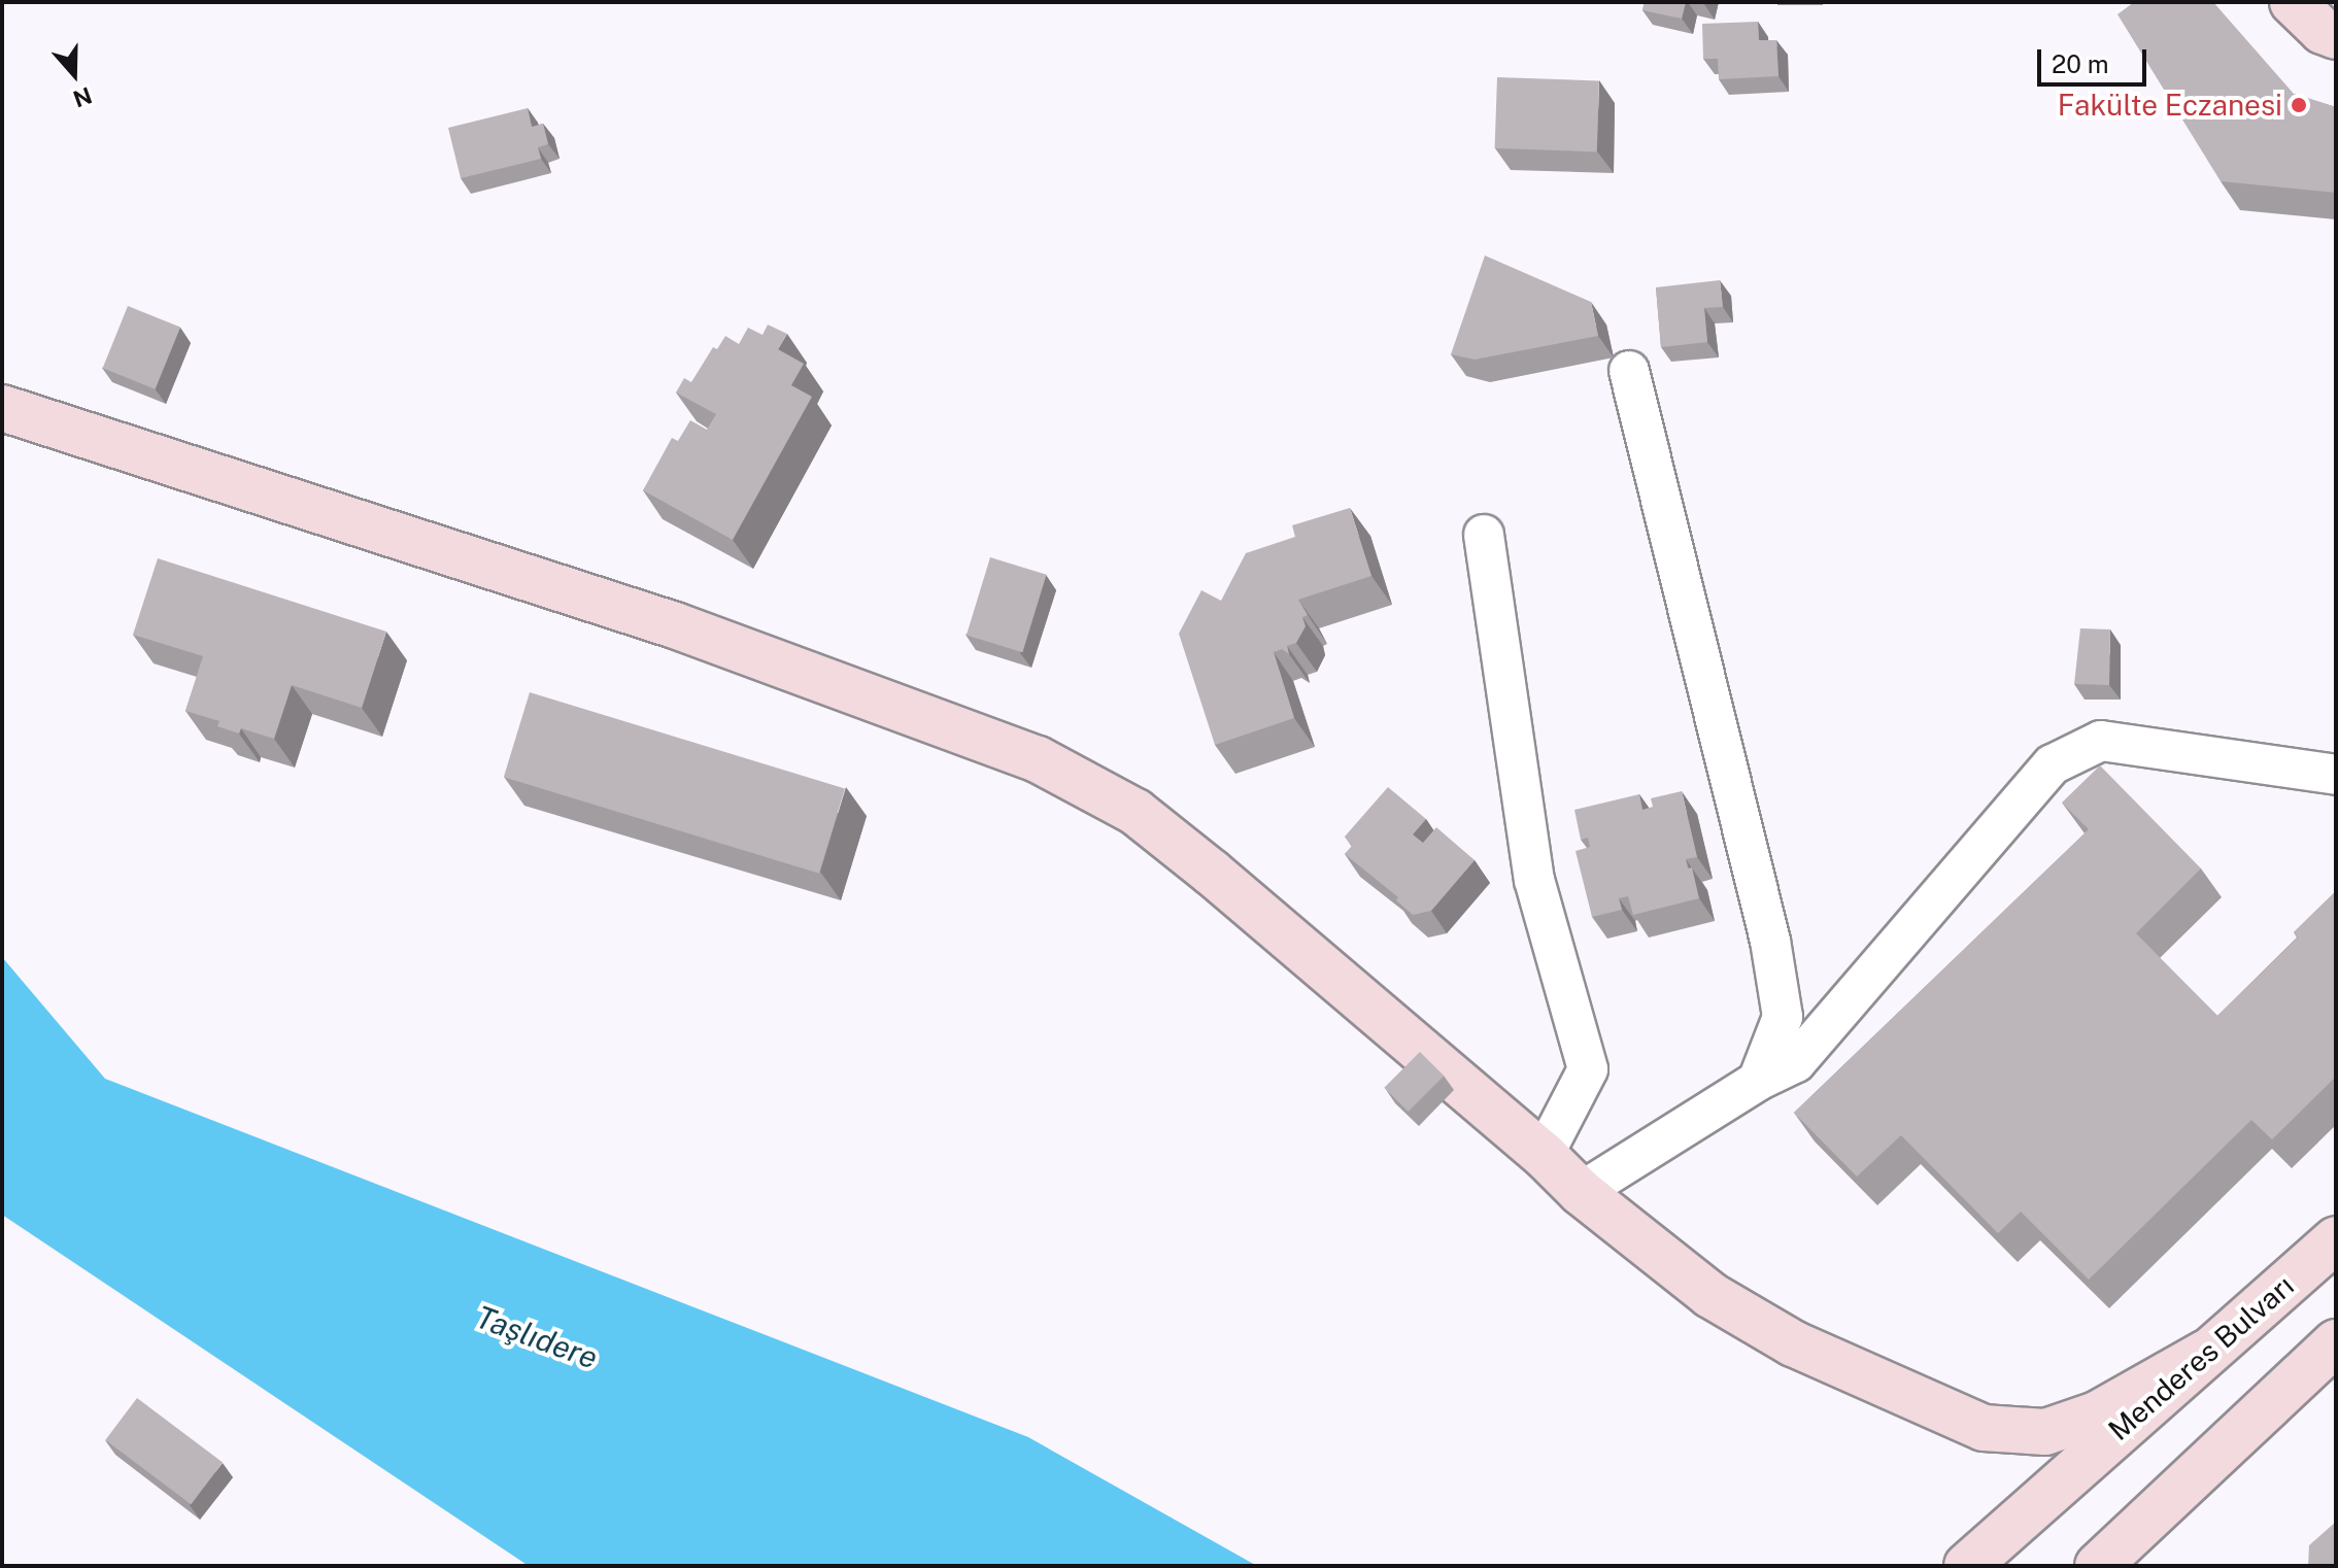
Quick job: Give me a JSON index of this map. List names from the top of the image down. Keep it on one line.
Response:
{"streets":{"street":["Menderes Bulvarı"]},"water":["Taşlıdere"],"places":["Fakülte Eczanesi"],"scale_bar":"20 m","north":"bottom"}
